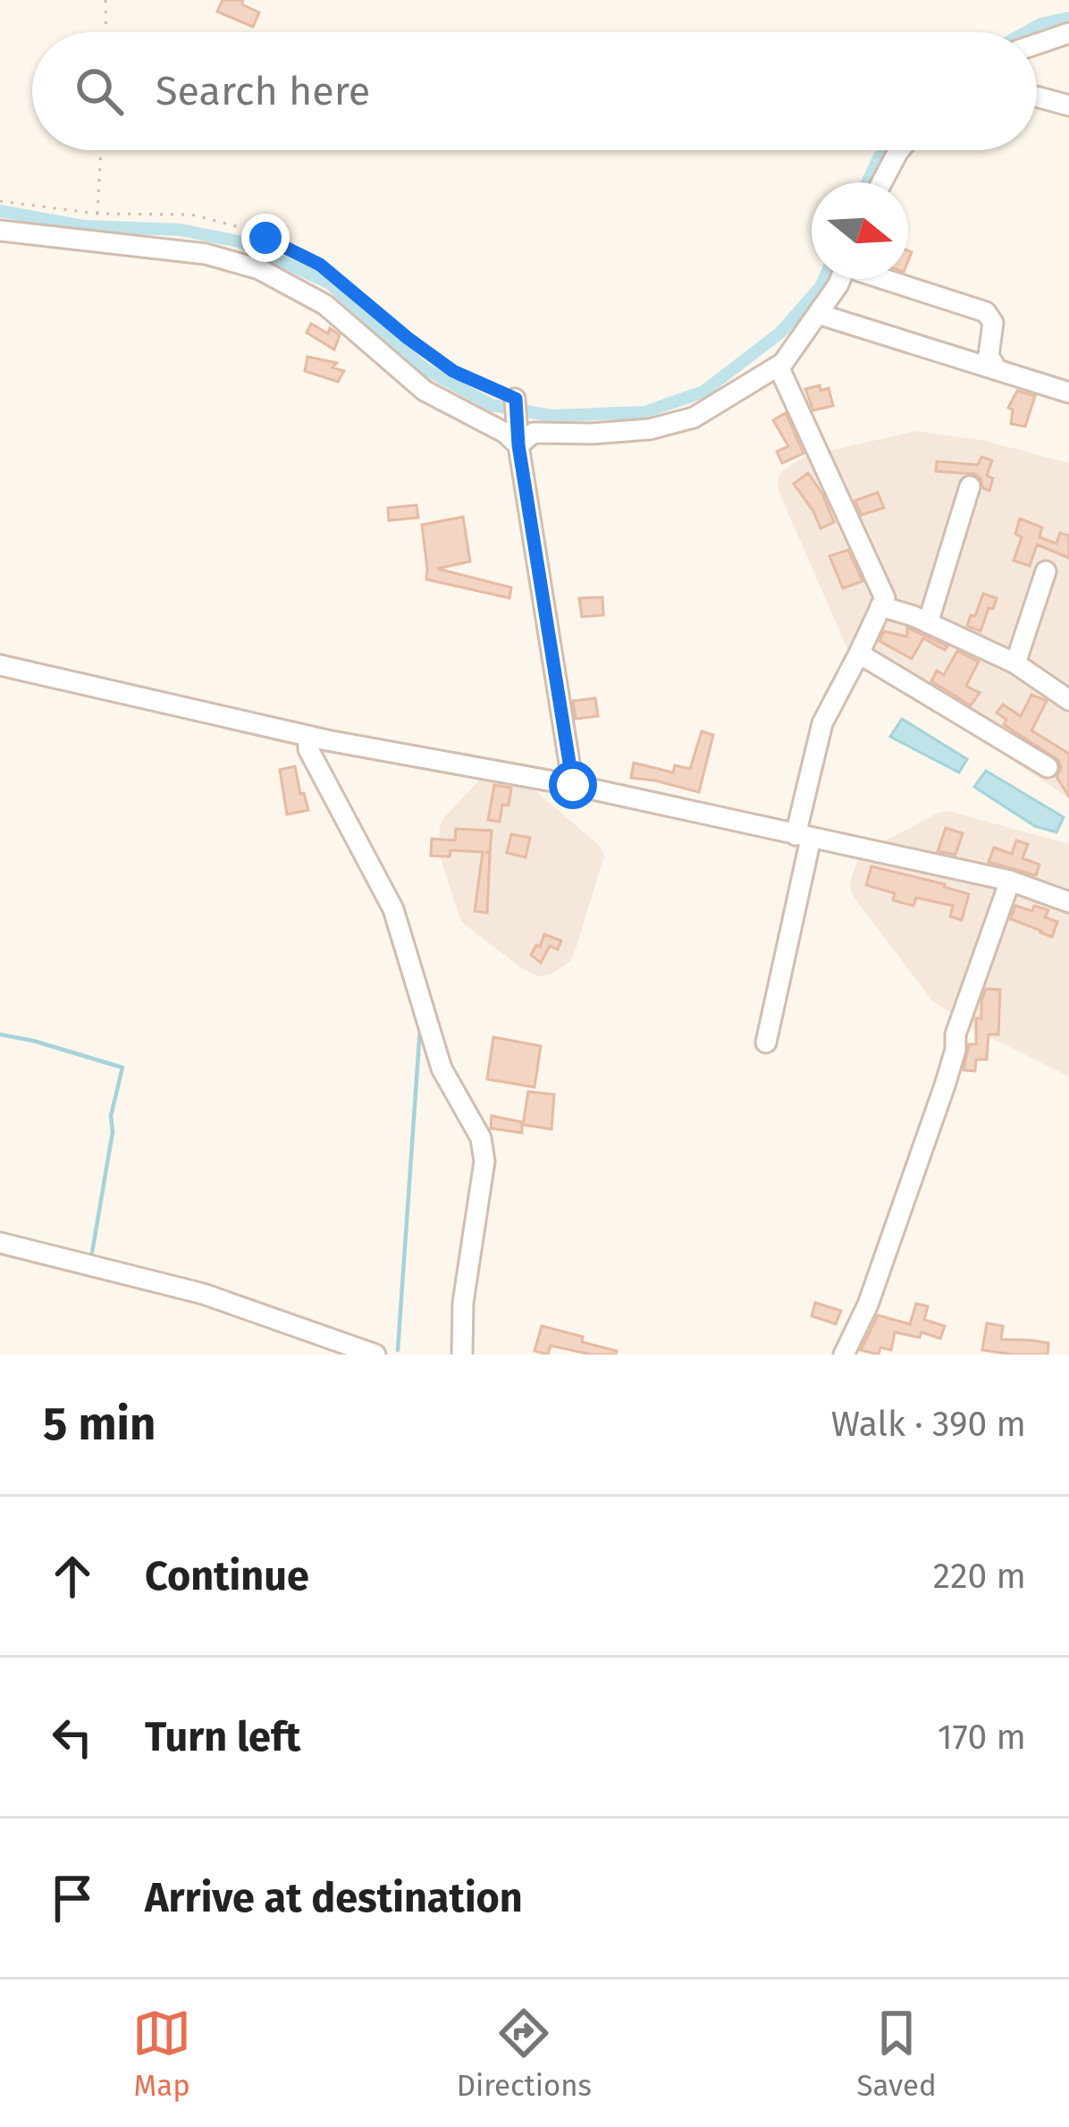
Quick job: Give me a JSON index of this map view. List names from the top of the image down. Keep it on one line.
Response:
{"north":"right","page":{"search":"Search here","heading":["5 min","Walk · 390 m"],"list":[["Continue","220 m"],["Turn left","170 m"],"Arrive at destination"],"nav":["Map","Directions","Saved"]}}
